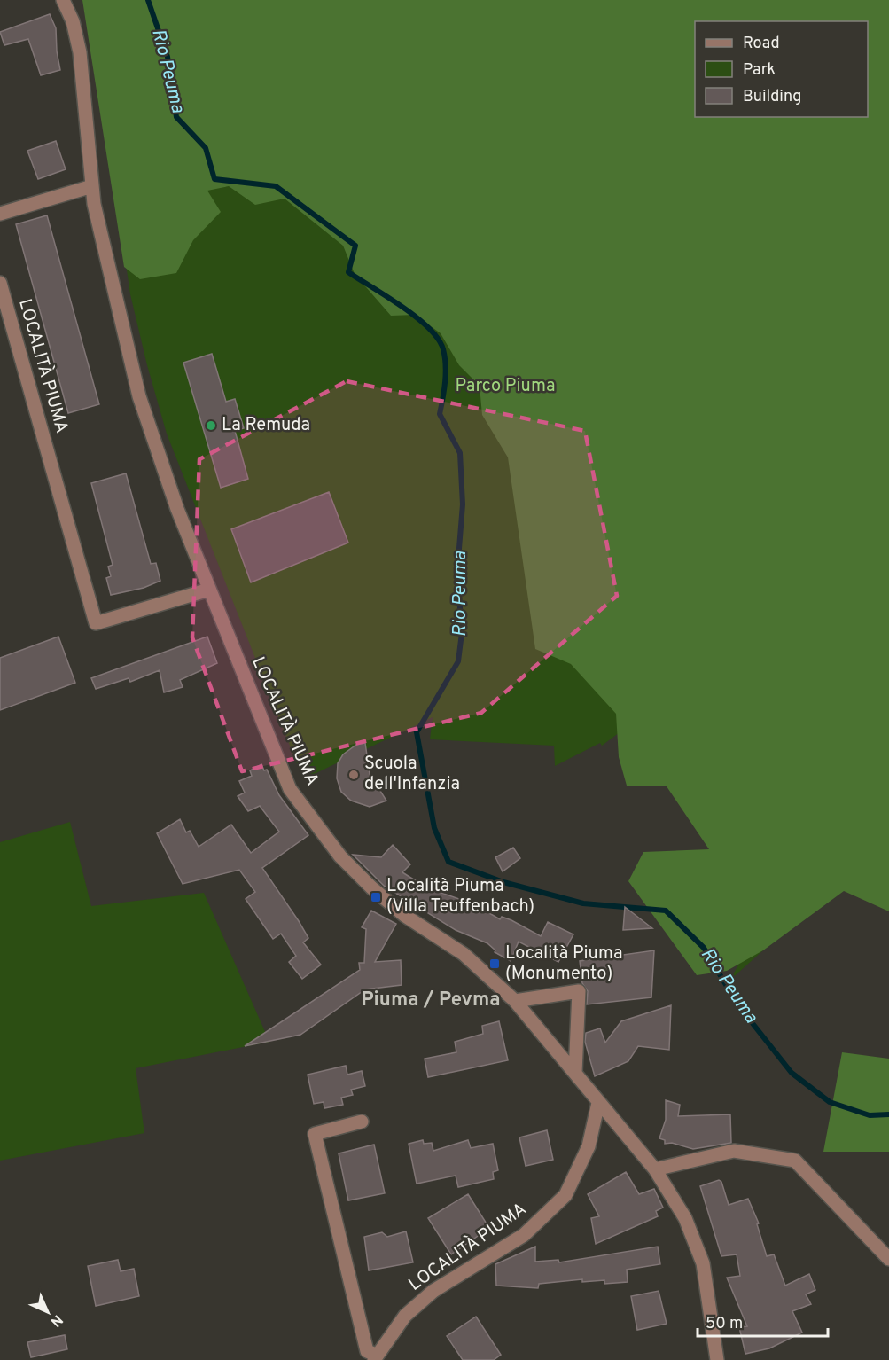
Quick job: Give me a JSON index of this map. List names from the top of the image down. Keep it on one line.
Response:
{"streets":{"street":["LOCALITÀ PIUMA"]},"districts":["Piuma / Pevma"],"water":["Rio Peuma"],"parks":["Parco Piuma"],"places":{"other":["La Remuda","Scuola dell'Infanzia"],"transit":["Località Piuma (Villa Teuffenbach)","Località Piuma (Monumento)"]},"legend":["Road","Park","Building"],"scale_bar":"50 m","north":"bottom right"}
